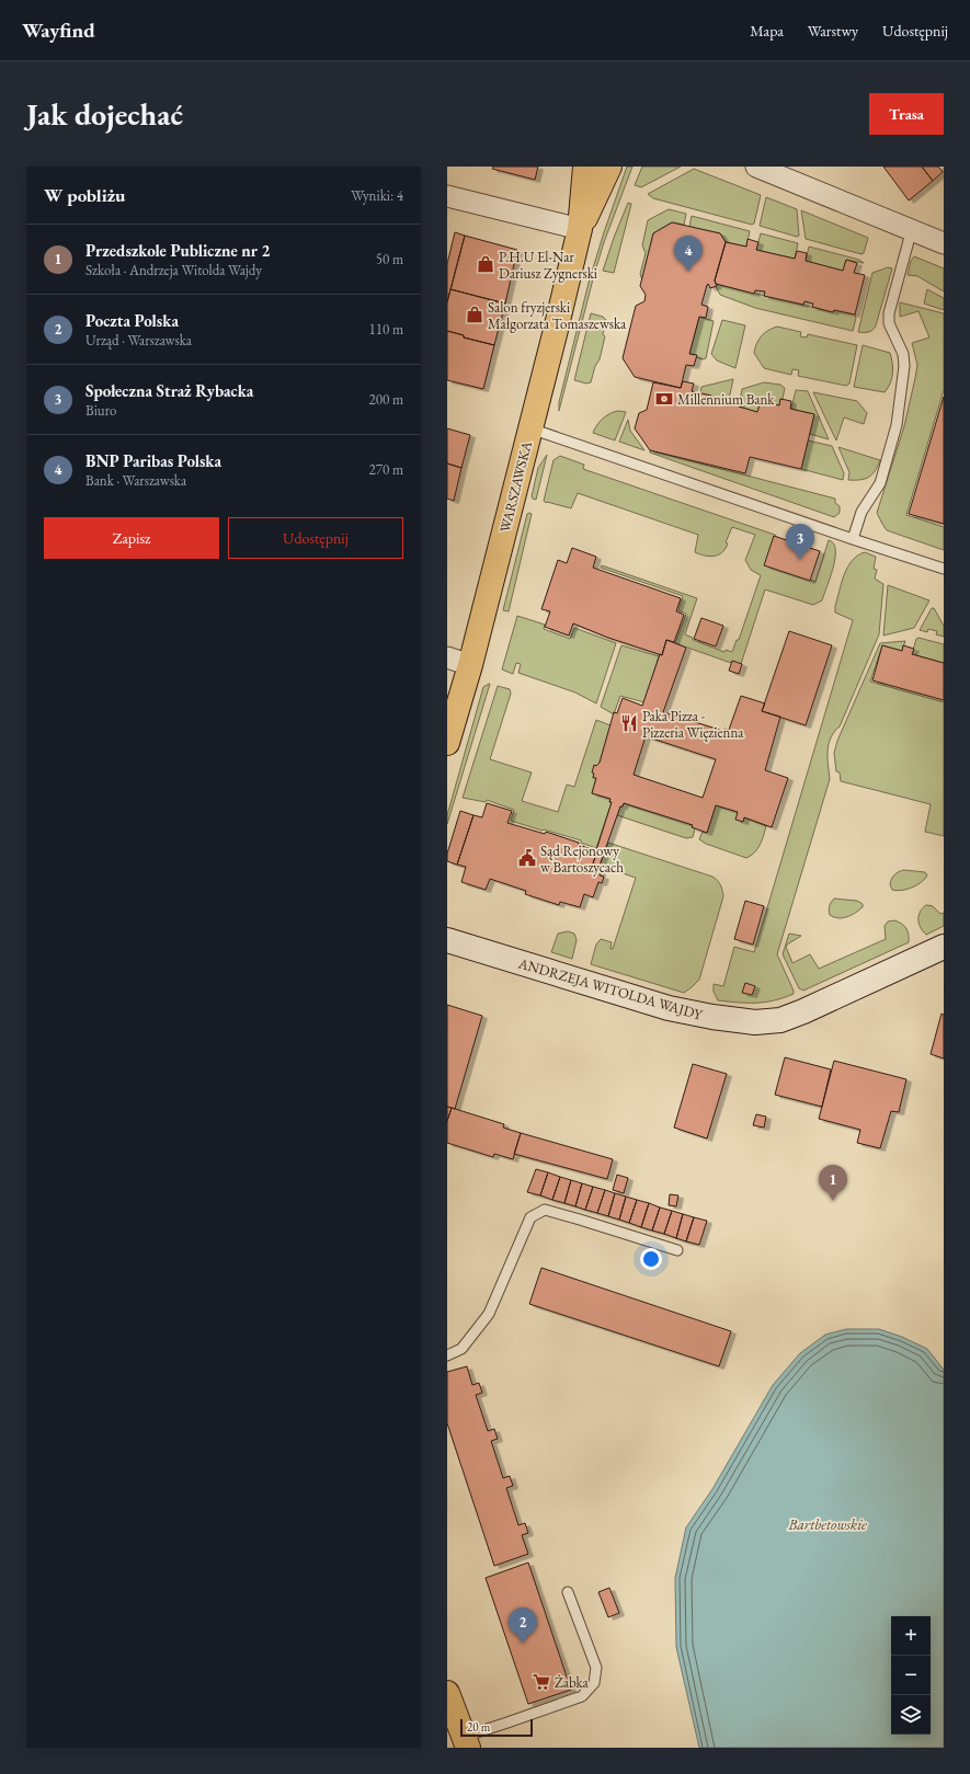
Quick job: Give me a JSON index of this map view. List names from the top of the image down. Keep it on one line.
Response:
{"streets":{"main road":["WARSZAWSKA"],"street":["ANDRZEJA WITOLDA WAJDY"]},"water":["Bartbetowskie"],"places":{"shop":["P.H.U El-Nar Dariusz Zygnerski","Salon fryzjerski Małgorzata Tomaszewska"],"bank":["Millennium Bank"],"restaurant":["Paka Pizza - Pizzeria Więzienna"],"public building":["Sąd Rejonowy w Bartoszycach"],"supermarket":["Żabka"]},"scale_bar":"20 m","page":{"header":"Wayfind","nav":["Mapa","Warstwy","Udostępnij"],"buttons":["Trasa",["Zapisz","Udostępnij"]],"title":"Jak dojechać","heading":["W pobliżu","Wyniki: 4"],"list":[{"mark":"1","name":"Przedszkole Publiczne nr 2","note":"Szkoła · Andrzeja Witolda Wajdy","value":"50 m"},{"mark":"2","name":"Poczta Polska","note":"Urząd · Warszawska","value":"110 m"},{"mark":"3","name":"Społeczna Straż Rybacka","note":"Biuro","value":"200 m"},{"mark":"4","name":"BNP Paribas Polska","note":"Bank · Warszawska","value":"270 m"}],"pins":["4","3","1","2"],"map_buttons":["+","−"],"scale":"20 m"}}
